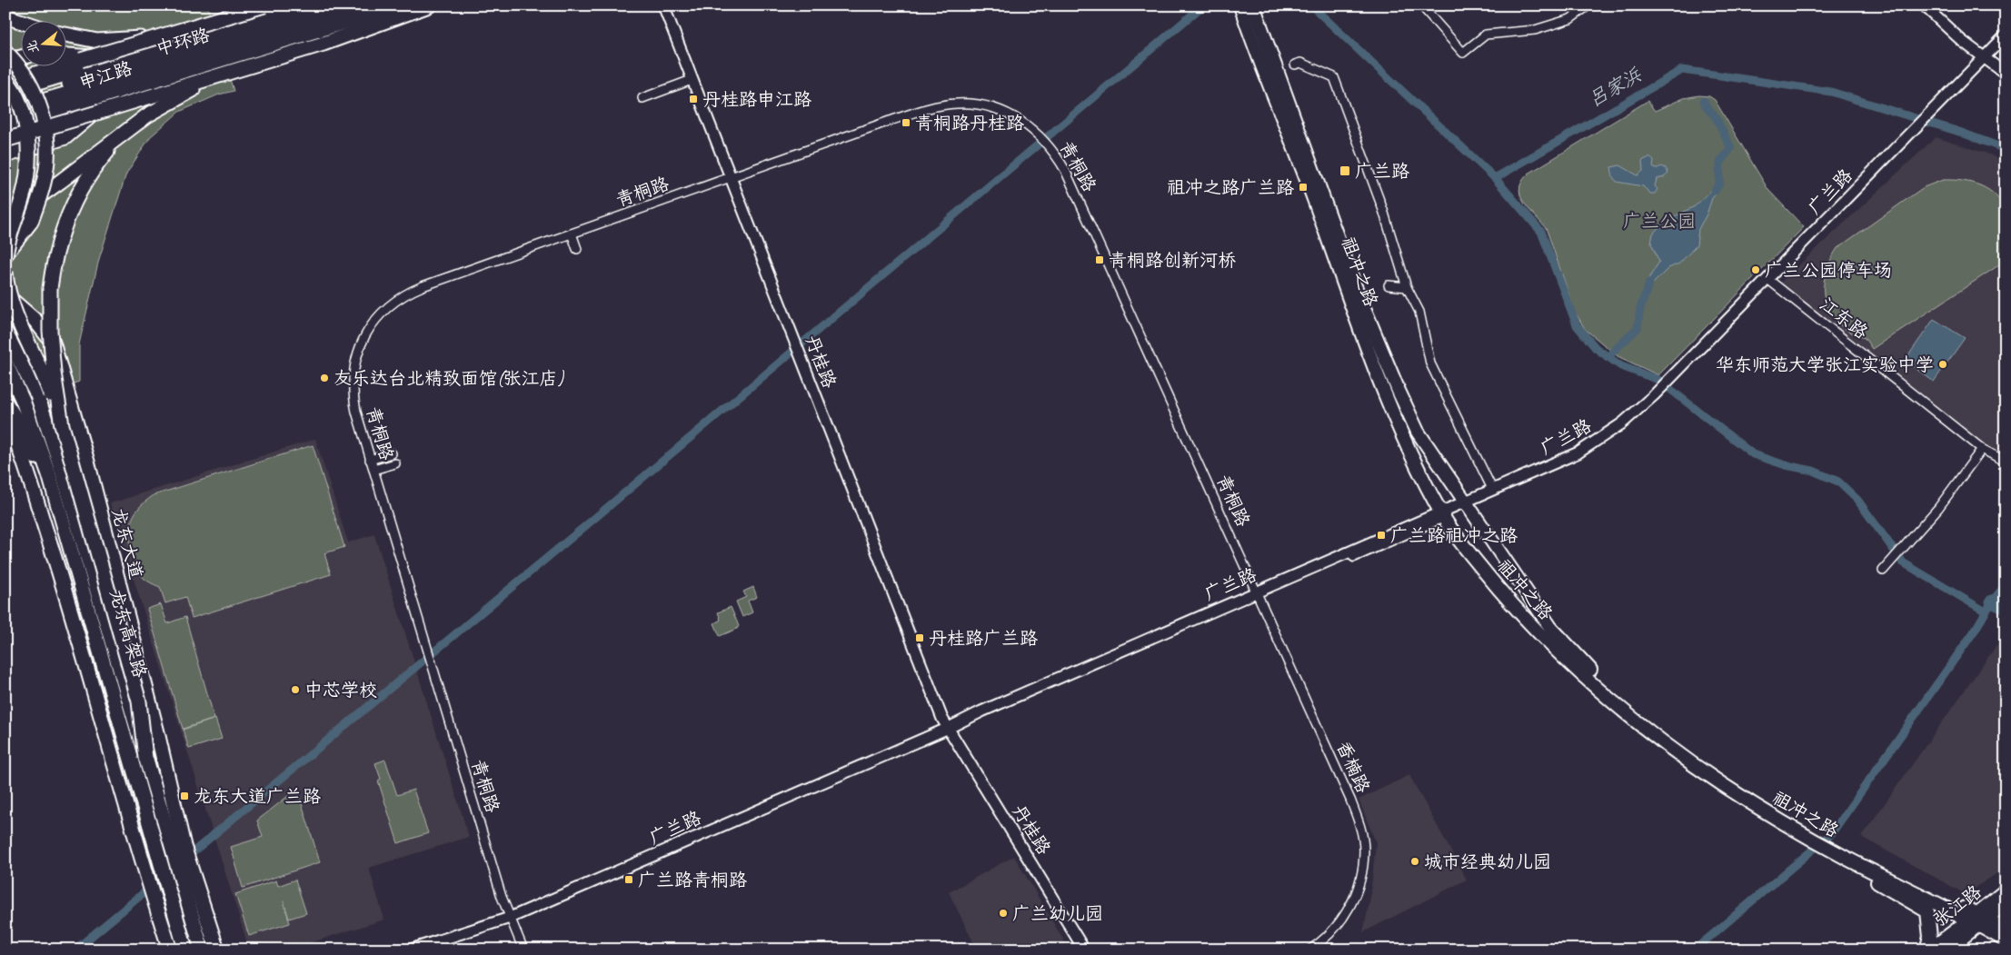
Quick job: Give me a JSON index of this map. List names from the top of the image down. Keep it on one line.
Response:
{"streets":{"main road":["中环路","申江路","祖冲之路","龙东大道","龙东高架路","张江路"],"street":["青桐路","广兰路","江东路","丹桂路","香楠路"]},"crossings":[["青桐路","广兰路"],["青桐路","丹桂路"],["青桐路","香楠路"],["广兰路","祖冲之路"],["广兰路","江东路"],["广兰路","丹桂路"],["广兰路","香楠路"],["祖冲之路","张江路"]],"water":["吕家浜"],"parks":["广兰公园"],"places":{"transit":["丹桂路申江路","青桐路丹桂路","广兰路","祖冲之路广兰路","青桐路创新河桥","广兰路祖冲之路","丹桂路广兰路","龙东大道广兰路","广兰路青桐路"],"other":["广兰公园停车场","华东师范大学张江实验中学","友乐达台北精致面馆(张江店)","中芯学校","城市经典幼儿园","广兰幼儿园"]},"north":"left"}
